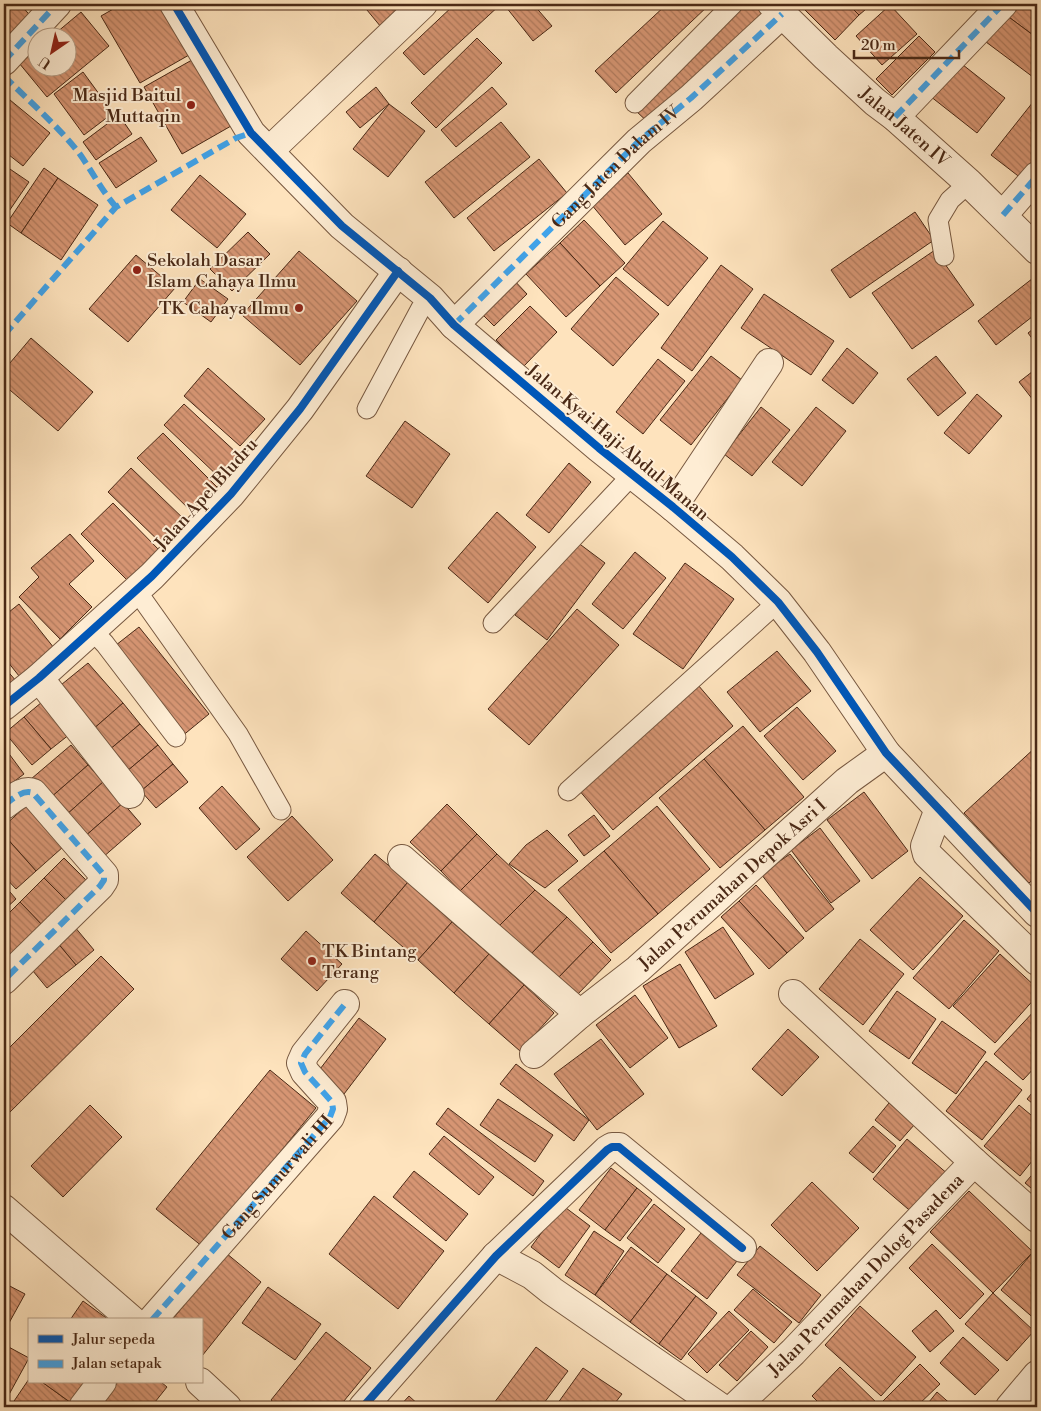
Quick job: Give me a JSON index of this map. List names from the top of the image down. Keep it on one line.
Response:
{"streets":{"street":["Jalan Jaten IV","Gang Jaten Dalam IV","Jalan Kyai Haji Abdul Manan","Jalan Apel Bludru","Jalan Perumahan Depok Asri I","Gang Sumurwali III","Jalan Perumahan Dolog Pasadena"]},"crossings":[["Jalan Jaten IV","Gang Jaten Dalam IV"],["Gang Jaten Dalam IV","Jalan Kyai Haji Abdul Manan"],["Jalan Kyai Haji Abdul Manan","Jalan Apel Bludru"],["Jalan Kyai Haji Abdul Manan","Jalan Perumahan Depok Asri I"]],"places":["Masjid Baitul Muttaqin","Sekolah Dasar Islam Cahaya Ilmu","TK Cahaya Ilmu","TK Bintang Terang"],"legend":["Jalur sepeda","Jalan setapak"],"scale_bar":"20 m","north":"bottom left"}
